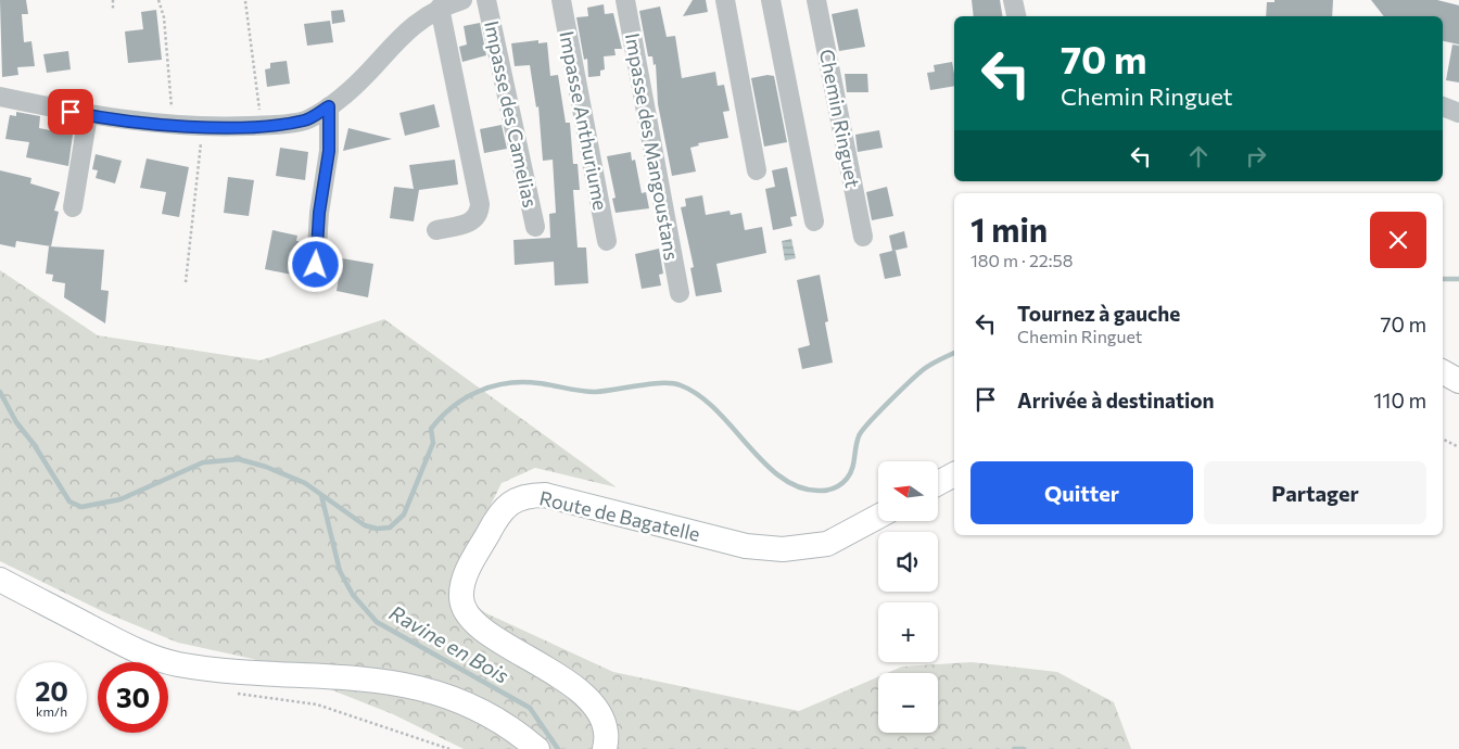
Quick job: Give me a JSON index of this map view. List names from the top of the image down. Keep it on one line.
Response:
{"streets":{"main road":["Route de Bagatelle"],"street":["Impasse des Camelias","Chemin Ringuet","Impasse Anthuriume","Impasse des Mangoustans"]},"water":["Ravine en Bois"],"north":"left","page":{"turn":["70 m","Chemin Ringuet"],"heading":["1 min","180 m · 22:58"],"list":[{"name":"Tournez à gauche","note":"Chemin Ringuet","value":"70 m"},{"name":"Arrivée à destination","value":"110 m"}],"buttons":["Quitter","Partager"],"map_buttons":["+","−"],"speed":"20 km/h","limit":"30"}}
